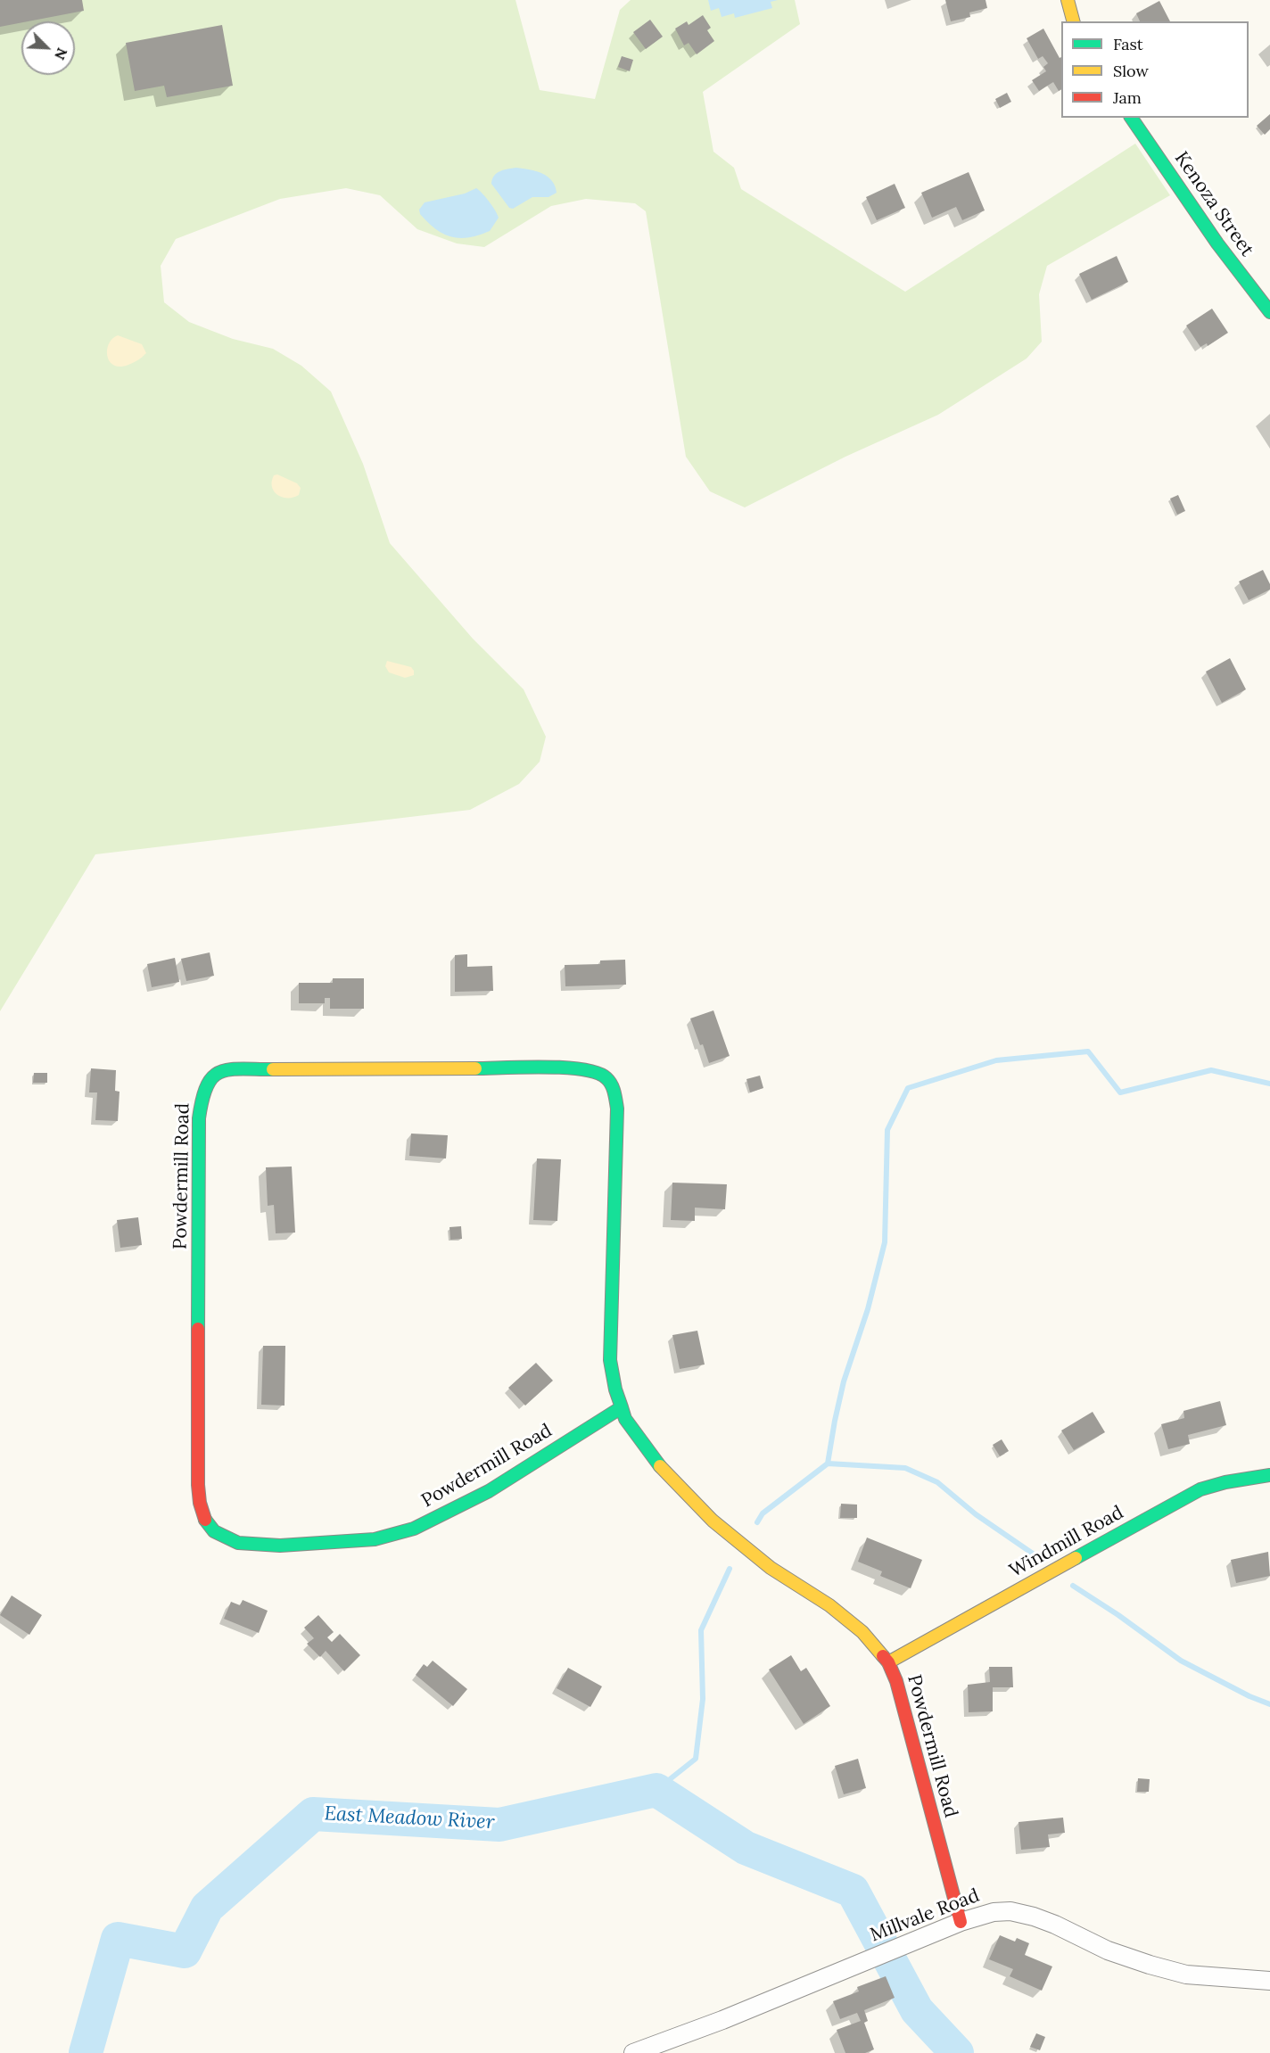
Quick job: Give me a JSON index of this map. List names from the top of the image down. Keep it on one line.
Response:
{"streets":{"street":["Kenoza Street","Powdermill Road","Windmill Road","Millvale Road"]},"crossings":[["Powdermill Road","Windmill Road"],["Powdermill Road","Millvale Road"]],"water":["East Meadow River"],"legend":["Fast","Slow","Jam"],"north":"bottom right"}
